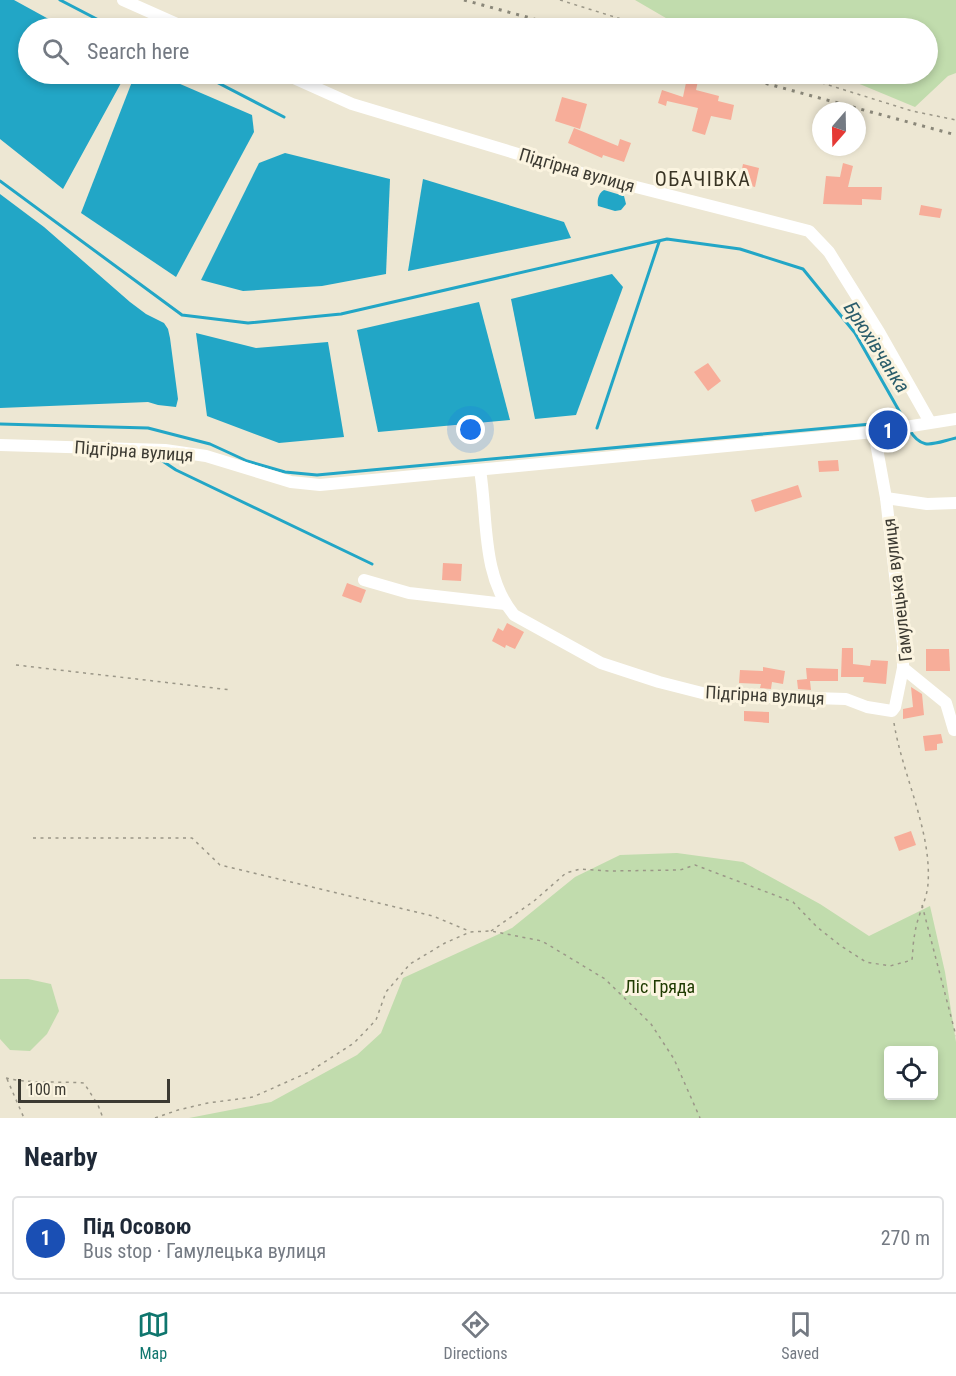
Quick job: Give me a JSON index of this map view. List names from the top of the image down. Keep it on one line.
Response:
{"streets":{"street":["Підгірна вулиця","Гамулецька вулиця"]},"crossings":[["Підгірна вулиця","Гамулецька вулиця"]],"districts":["ОБАЧІВКА"],"water":["Брюхівчанка"],"parks":["Ліс Гряда"],"scale_bar":"100 m","north":"bottom","page":{"search":"Search here","pins":"1","scale":"100 m","heading":"Nearby","list":[{"mark":"1","name":"Під Осовою","note":"Bus stop · Гамулецька вулиця","value":"270 m"}],"nav":["Map","Directions","Saved"]}}
